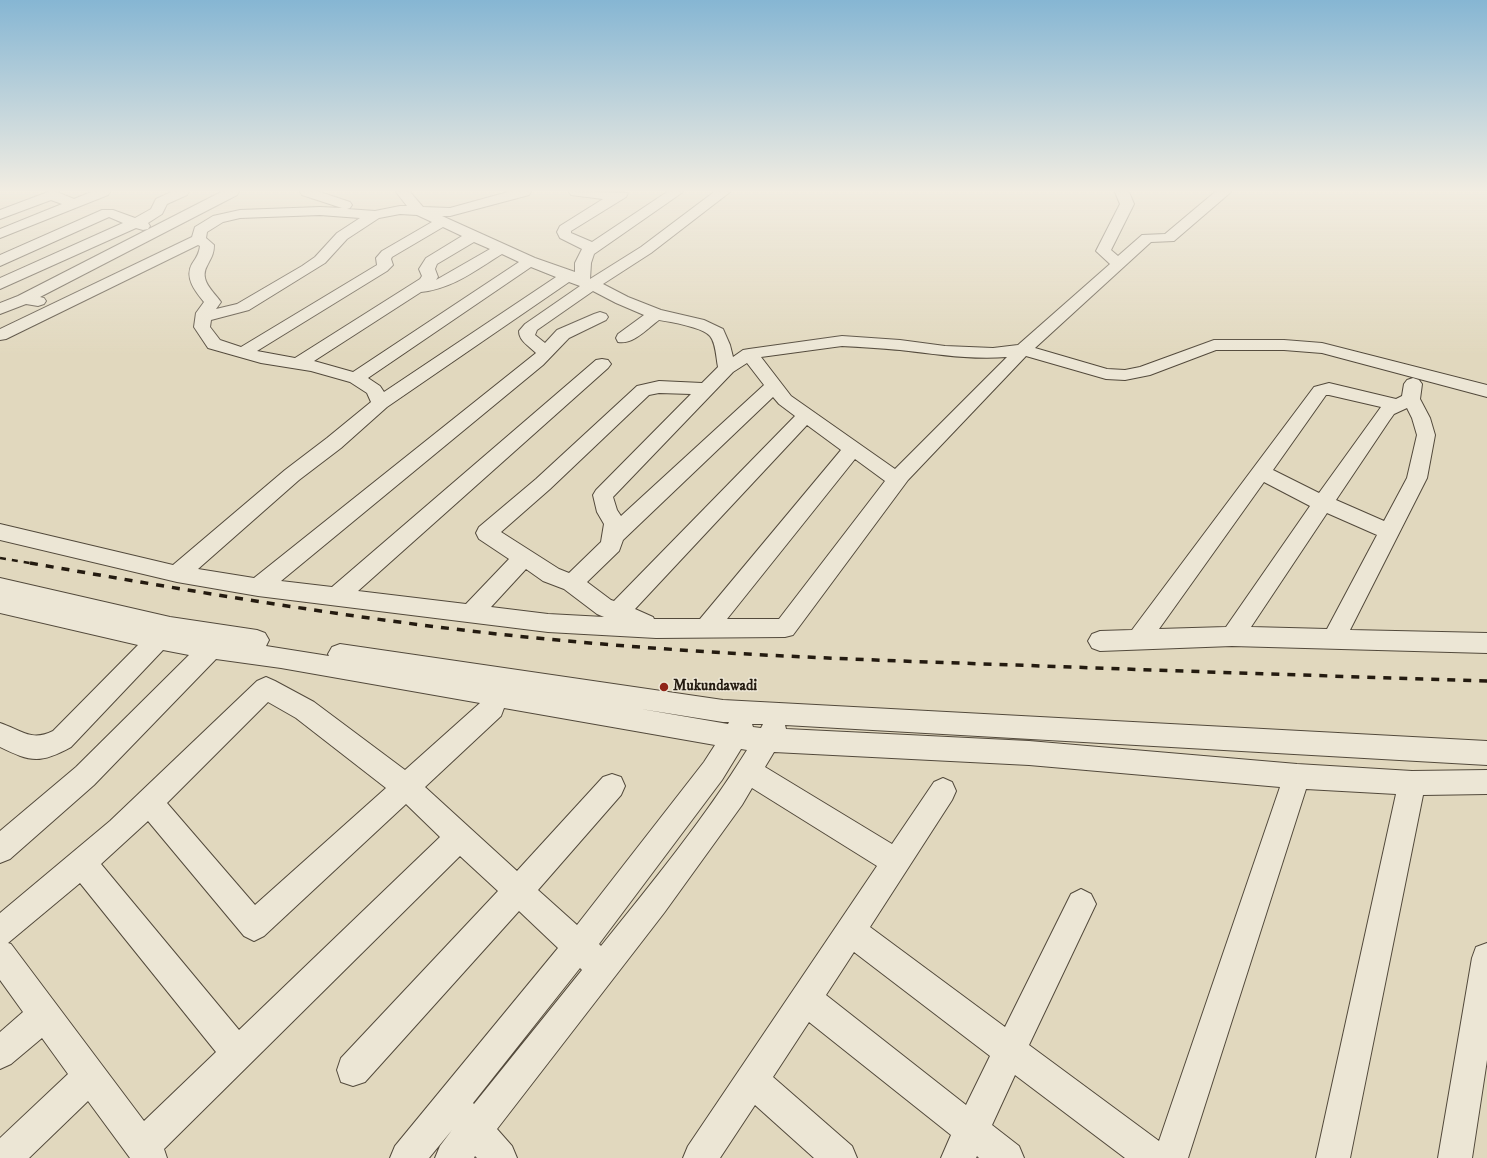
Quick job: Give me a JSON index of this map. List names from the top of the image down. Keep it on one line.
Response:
{"places":["Mukundawadi"]}
